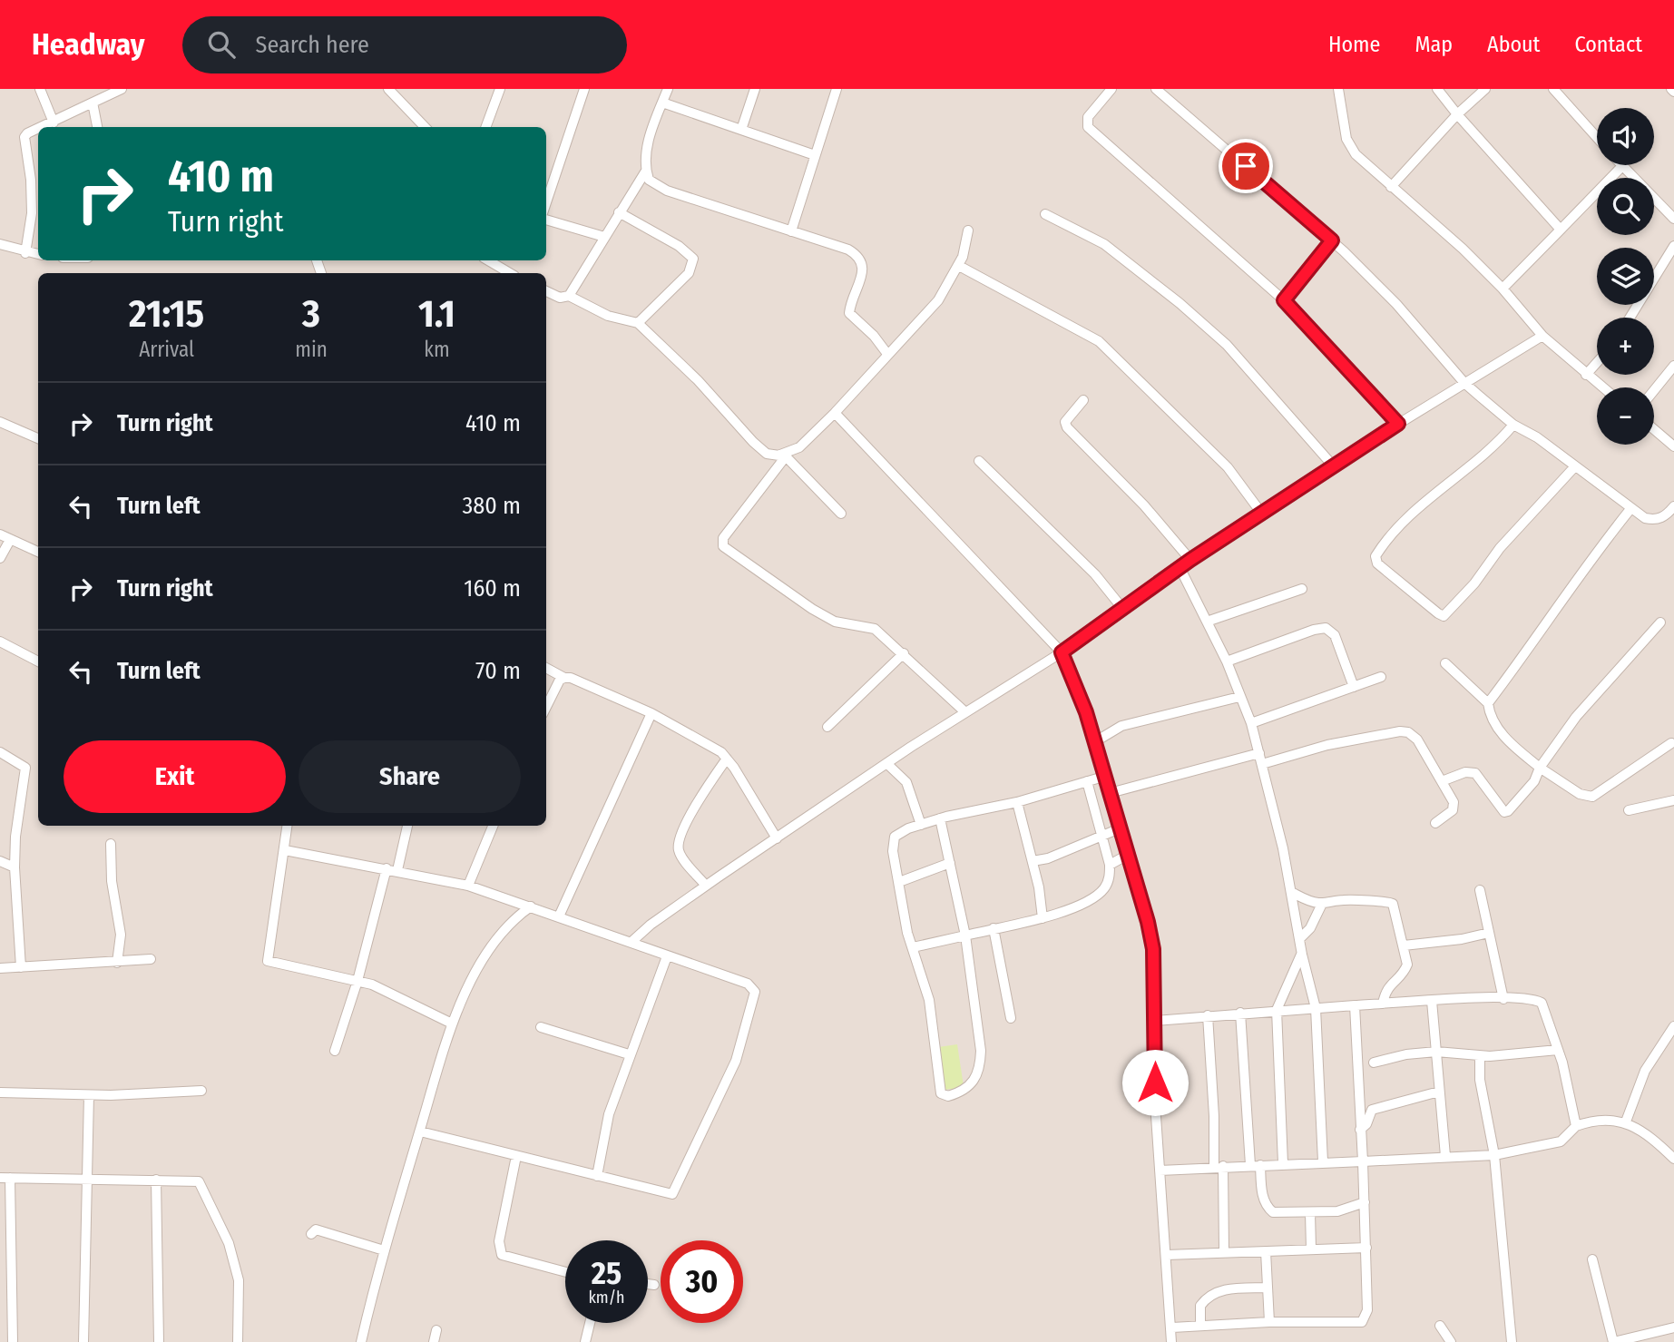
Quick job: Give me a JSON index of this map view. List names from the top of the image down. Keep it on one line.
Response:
{"page":{"header":"Headway","search":"Search here","nav":["Home","Map","About","Contact"],"map_buttons":["+","−"],"turn":["410 m","Turn right"],"eta":["21:15","Arrival","3","min","1.1","km"],"list":[{"name":"Turn right","value":"410 m"},{"name":"Turn left","value":"380 m"},{"name":"Turn right","value":"160 m"},{"name":"Turn left","value":"70 m"}],"buttons":["Exit","Share"],"speed":"25 km/h","limit":"30"}}
